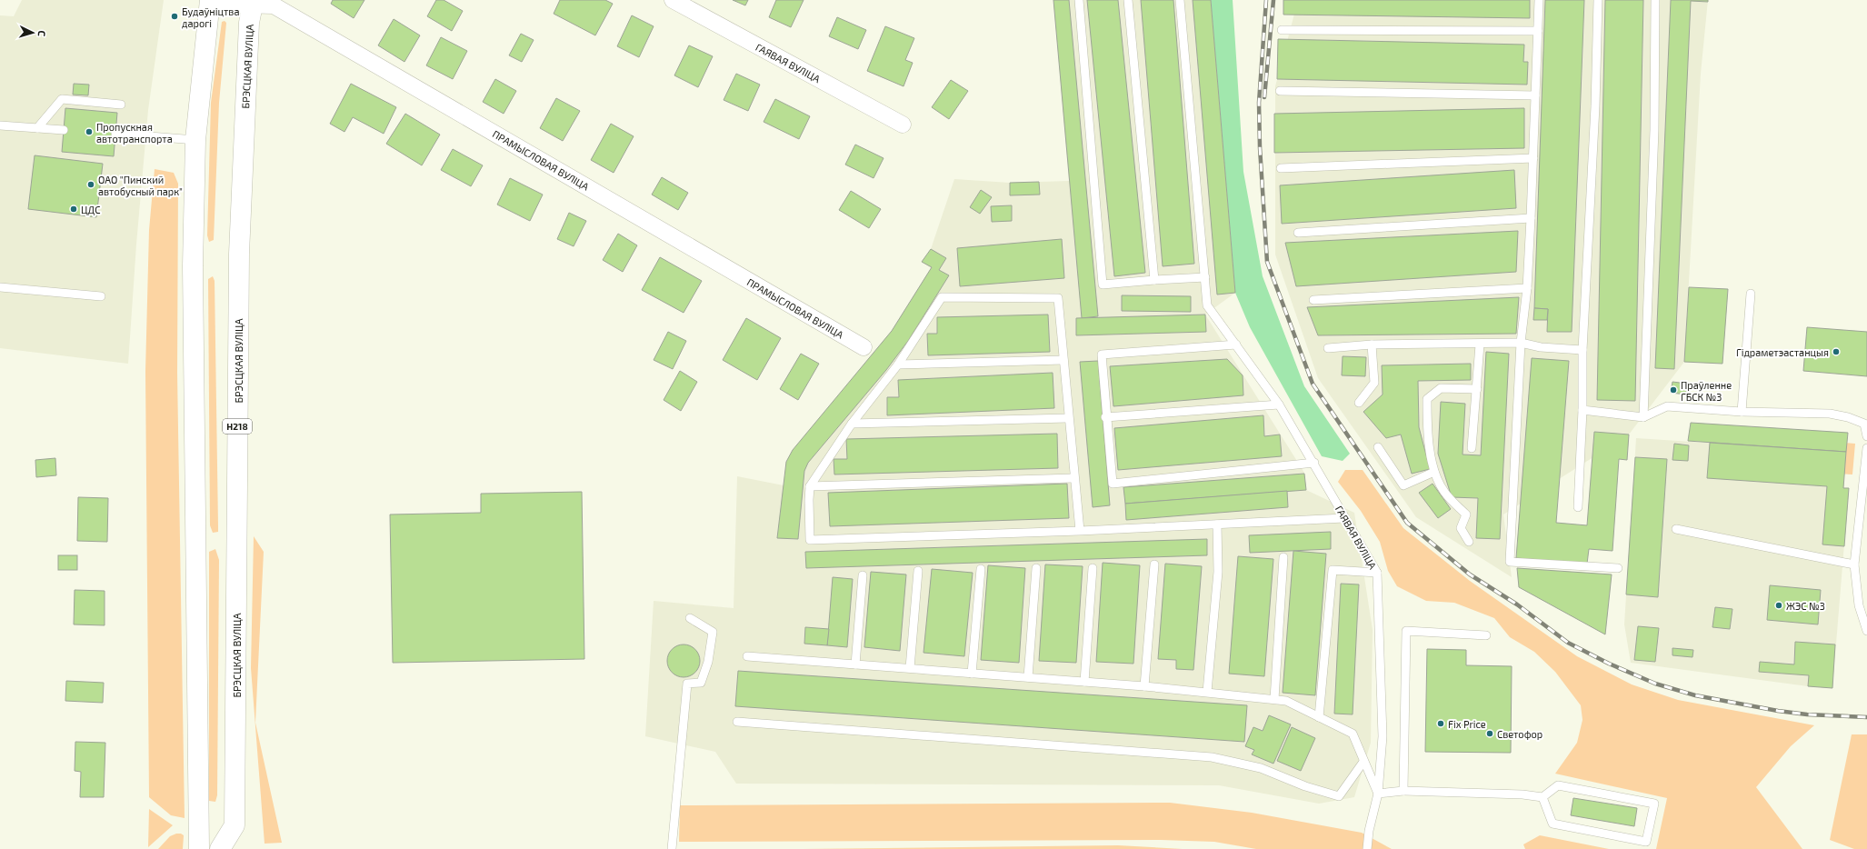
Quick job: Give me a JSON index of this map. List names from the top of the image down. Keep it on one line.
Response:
{"streets":{"main road":["БРЭСЦКАЯ ВУЛІЦА","Н218"],"street":["ГАЯВАЯ ВУЛІЦА","ПРАМЫСЛОВАЯ ВУЛІЦА"]},"crossings":[["БРЭСЦКАЯ ВУЛІЦА","ПРАМЫСЛОВАЯ ВУЛІЦА"]],"places":["Будаўніцтва дарогі","Пропускная автотранспорта","ОАО \"Пинский автобусный парк\"","ЦДС","Гідраметэастанцыя","Праўленне ГБСК №3","ЖЭС №3","Fix Price","Светофор"],"north":"right"}
